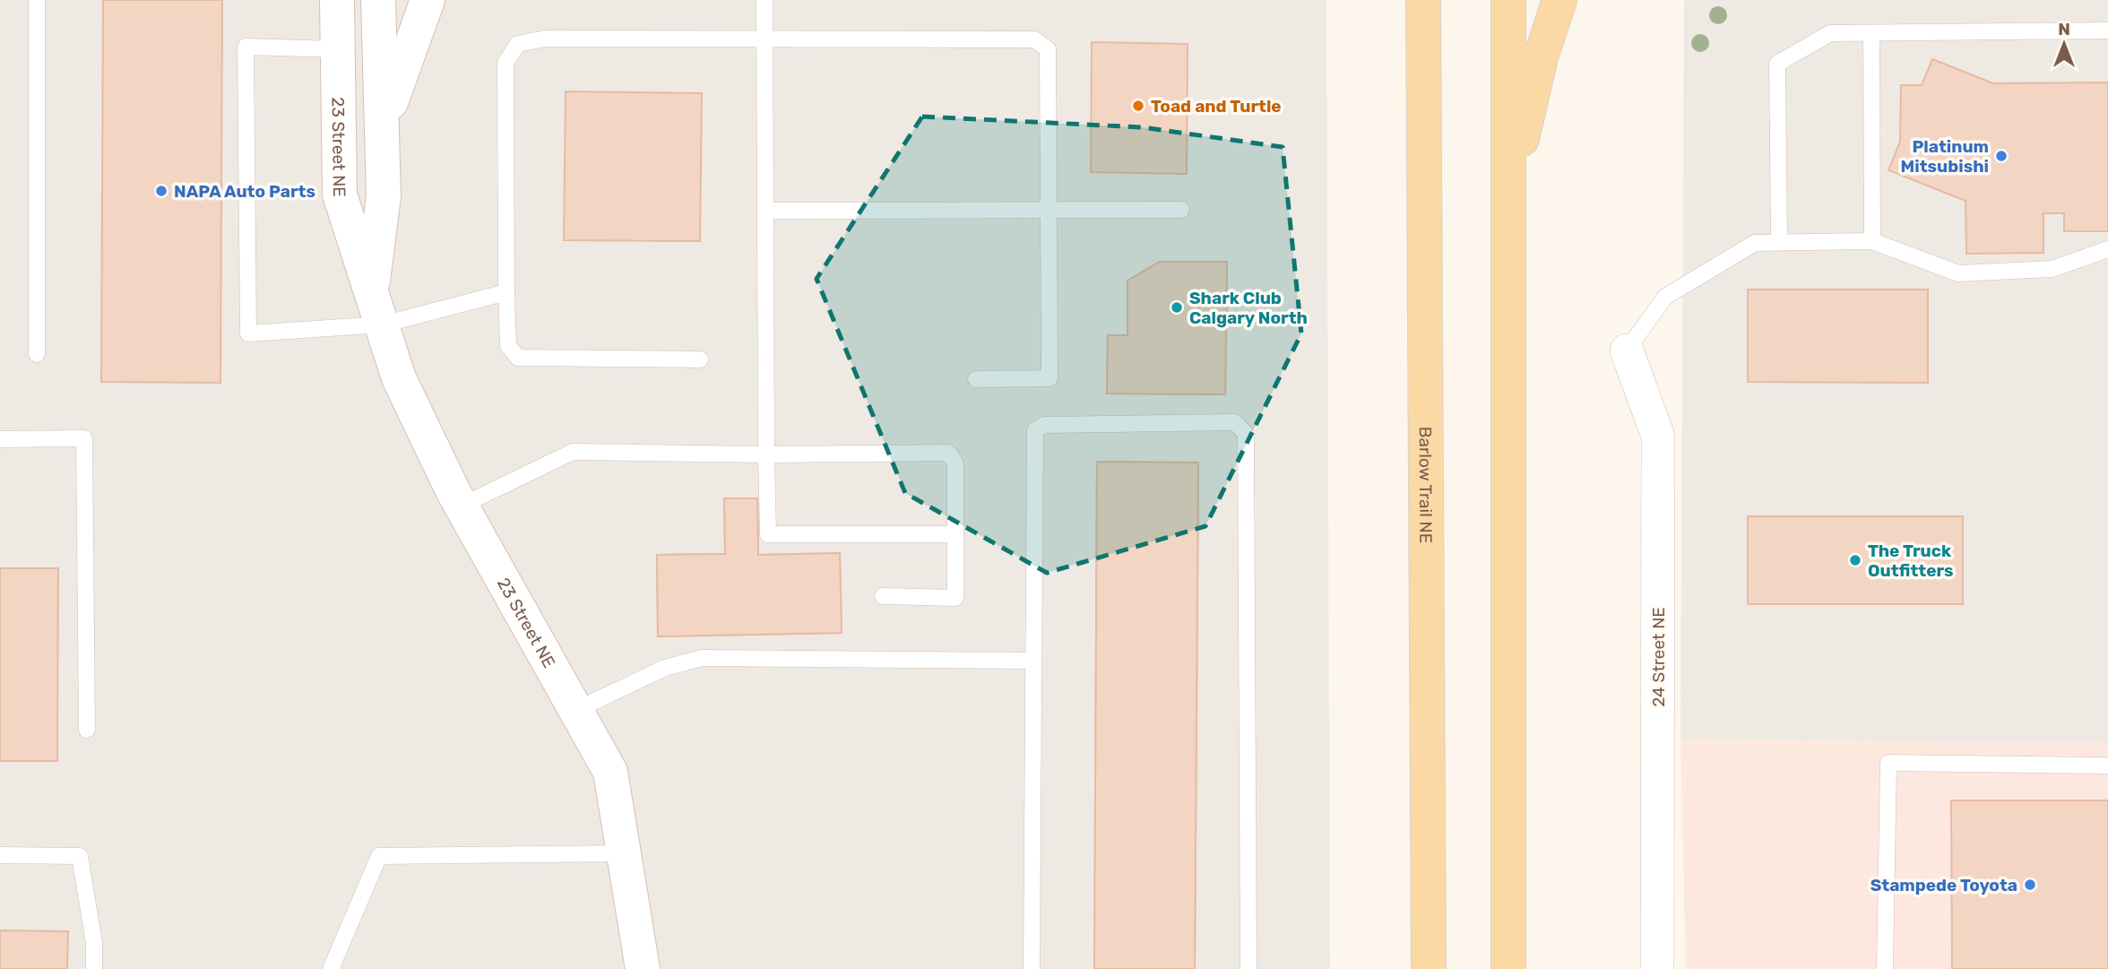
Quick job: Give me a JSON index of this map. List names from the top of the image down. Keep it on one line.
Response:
{"streets":{"main road":["Barlow Trail NE"],"street":["23 Street NE","24 Street NE"]},"places":["Toad and Turtle","Platinum Mitsubishi","NAPA Auto Parts","Shark Club Calgary North","The Truck Outfitters","Stampede Toyota"],"north":"top"}
